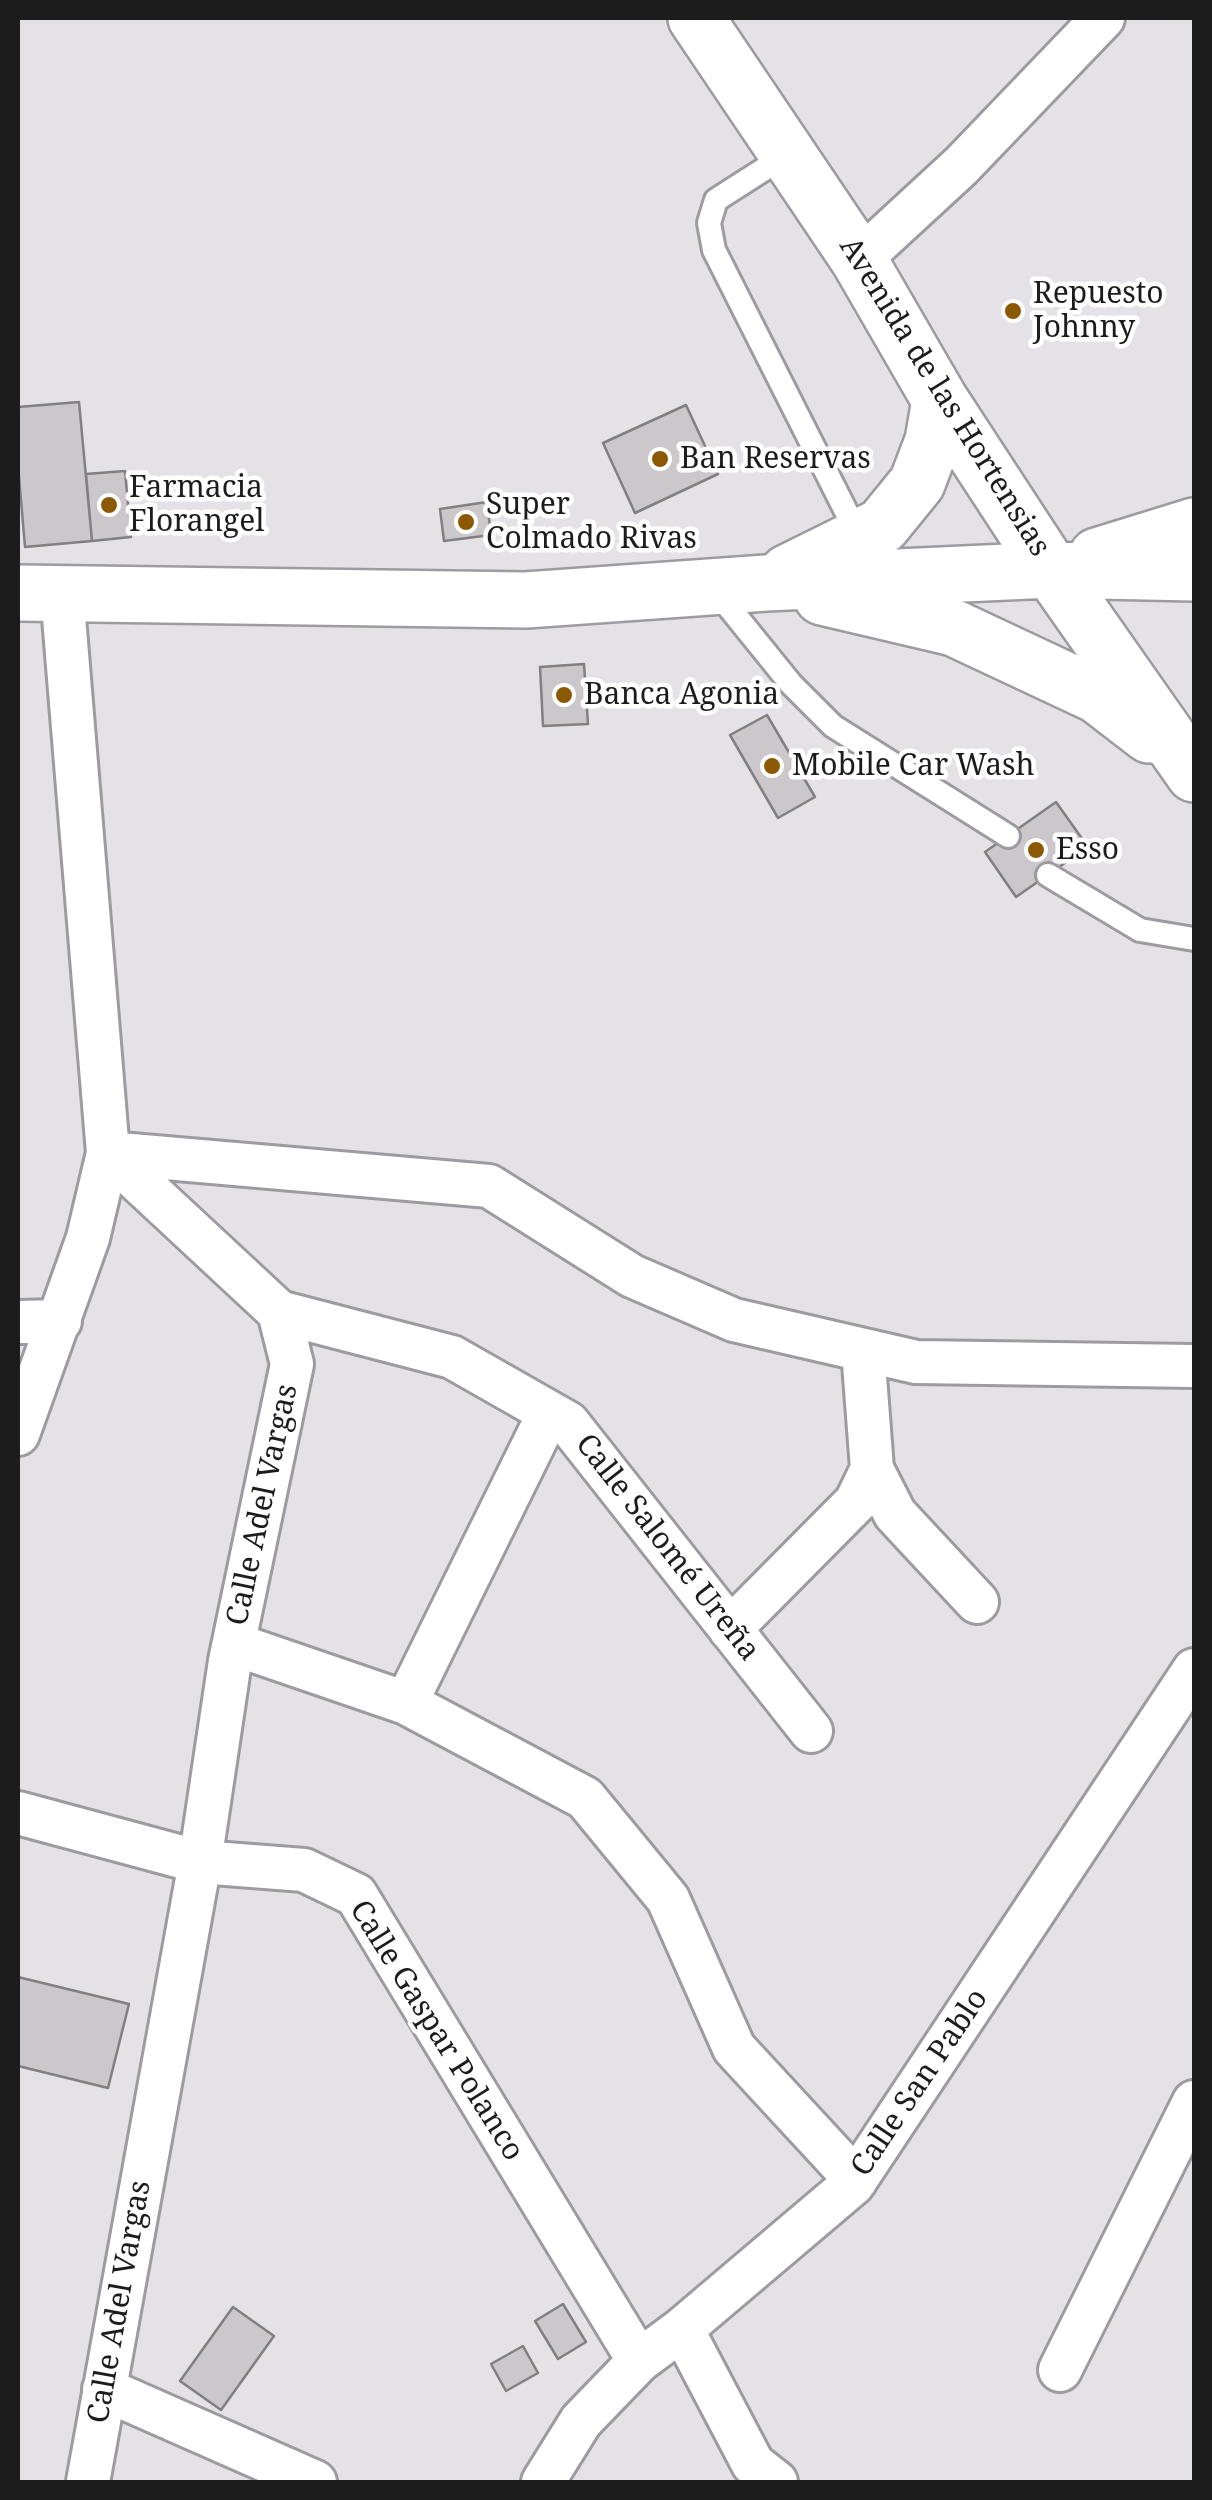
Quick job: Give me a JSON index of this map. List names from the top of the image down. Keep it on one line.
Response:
{"streets":{"main road":["Avenida de las Hortensias"],"street":["Calle Adel Vargas","Calle Salomé Ureña","Calle Gaspar Polanco","Calle San Pablo"]},"crossings":[["Calle Adel Vargas","Calle Salomé Ureña"],["Calle Adel Vargas","Calle Gaspar Polanco"],["Calle Gaspar Polanco","Calle San Pablo"]],"places":["Repuesto Johnny","Ban Reservas","Farmacia Florangel","Super Colmado Rivas","Banca Agonia","Mobile Car Wash","Esso"]}
